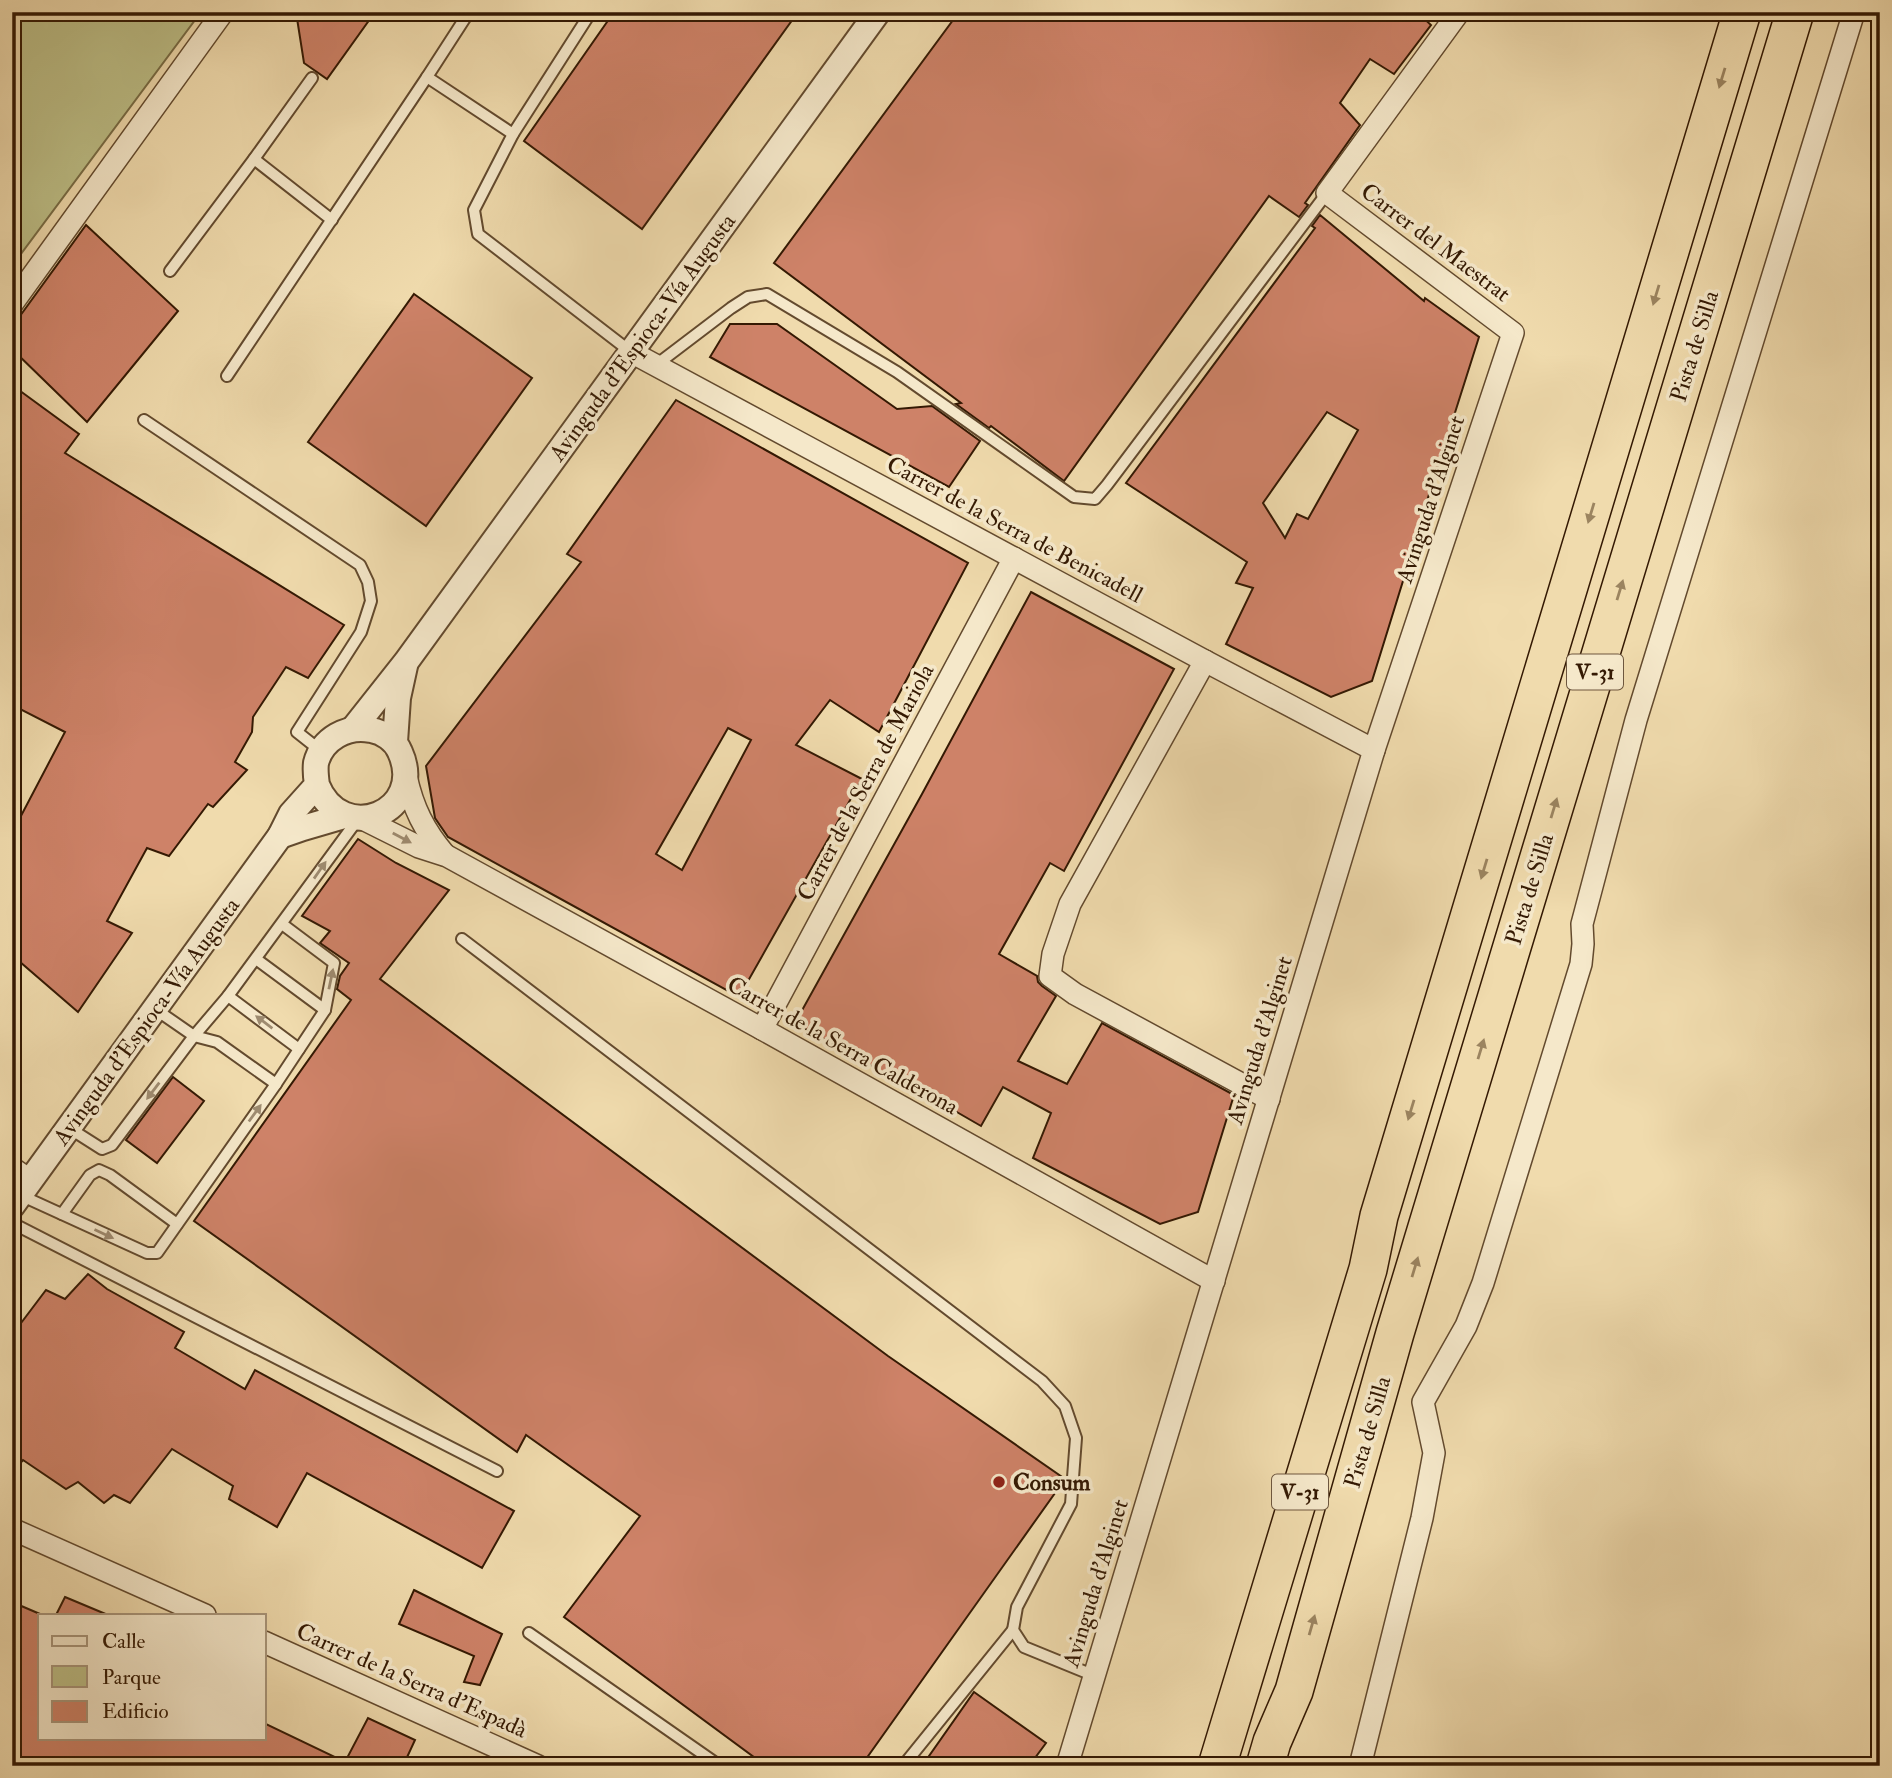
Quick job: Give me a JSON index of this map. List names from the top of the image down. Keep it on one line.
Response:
{"streets":{"highway":["Pista de Silla","V-31"],"street":["Carrer del Maestrat","Avinguda d'Espioca-Vía Augusta","Avinguda d'Alginet","Carrer de la Serra de Benicadell","Carrer de la Serra de Mariola","Carrer de la Serra Calderona","Carrer de la Serra d'Espadà"]},"crossings":[["Carrer del Maestrat","Avinguda d'Alginet"],["Avinguda d'Espioca-Vía Augusta","Carrer de la Serra de Benicadell"],["Avinguda d'Espioca-Vía Augusta","Carrer de la Serra Calderona"],["Avinguda d'Alginet","Carrer de la Serra de Benicadell"],["Avinguda d'Alginet","Carrer de la Serra Calderona"],["Carrer de la Serra de Benicadell","Carrer de la Serra de Mariola"],["Carrer de la Serra de Mariola","Carrer de la Serra Calderona"]],"places":["Consum"],"legend":["Calle","Parque","Edificio"]}
